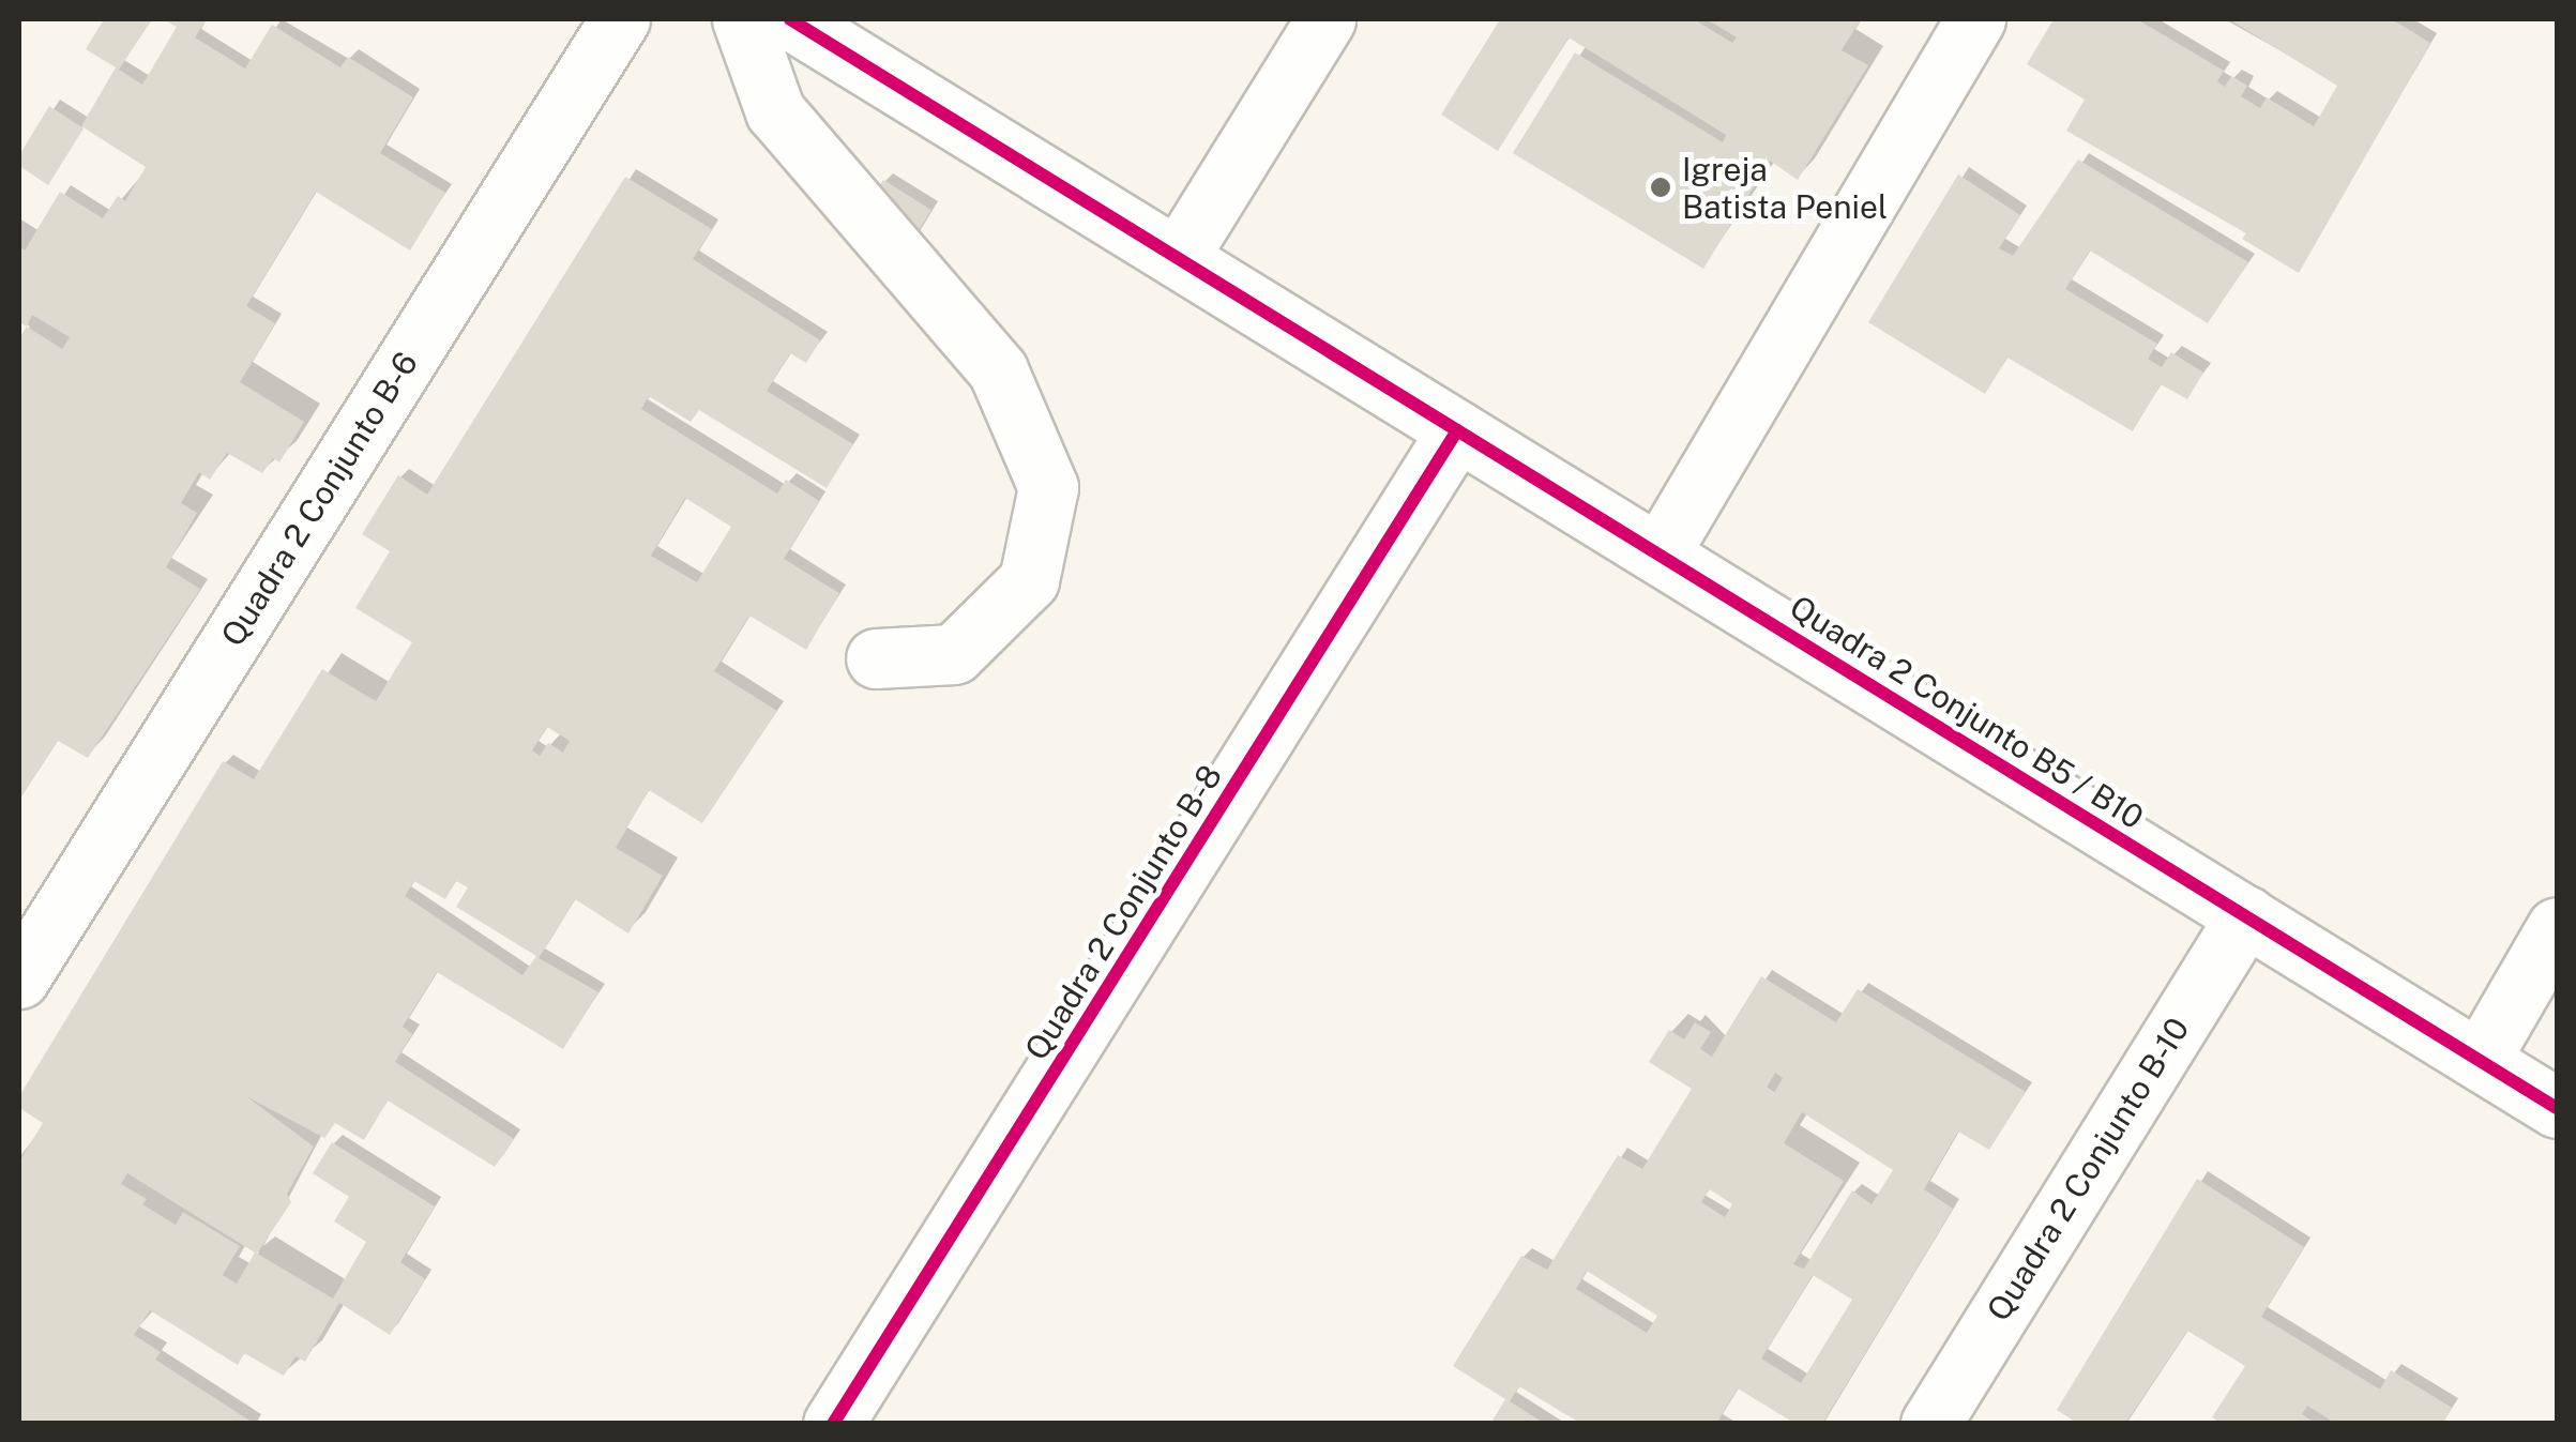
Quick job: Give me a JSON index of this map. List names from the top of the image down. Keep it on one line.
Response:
{"streets":{"street":["Quadra 2 Conjunto B-6","Quadra 2 Conjunto B5 / B10","Quadra 2 Conjunto B-8","Quadra 2 Conjunto B-10"]},"crossings":[["Quadra 2 Conjunto B5 / B10","Quadra 2 Conjunto B-8"],["Quadra 2 Conjunto B5 / B10","Quadra 2 Conjunto B-10"]],"places":["Igreja Batista Peniel"]}
